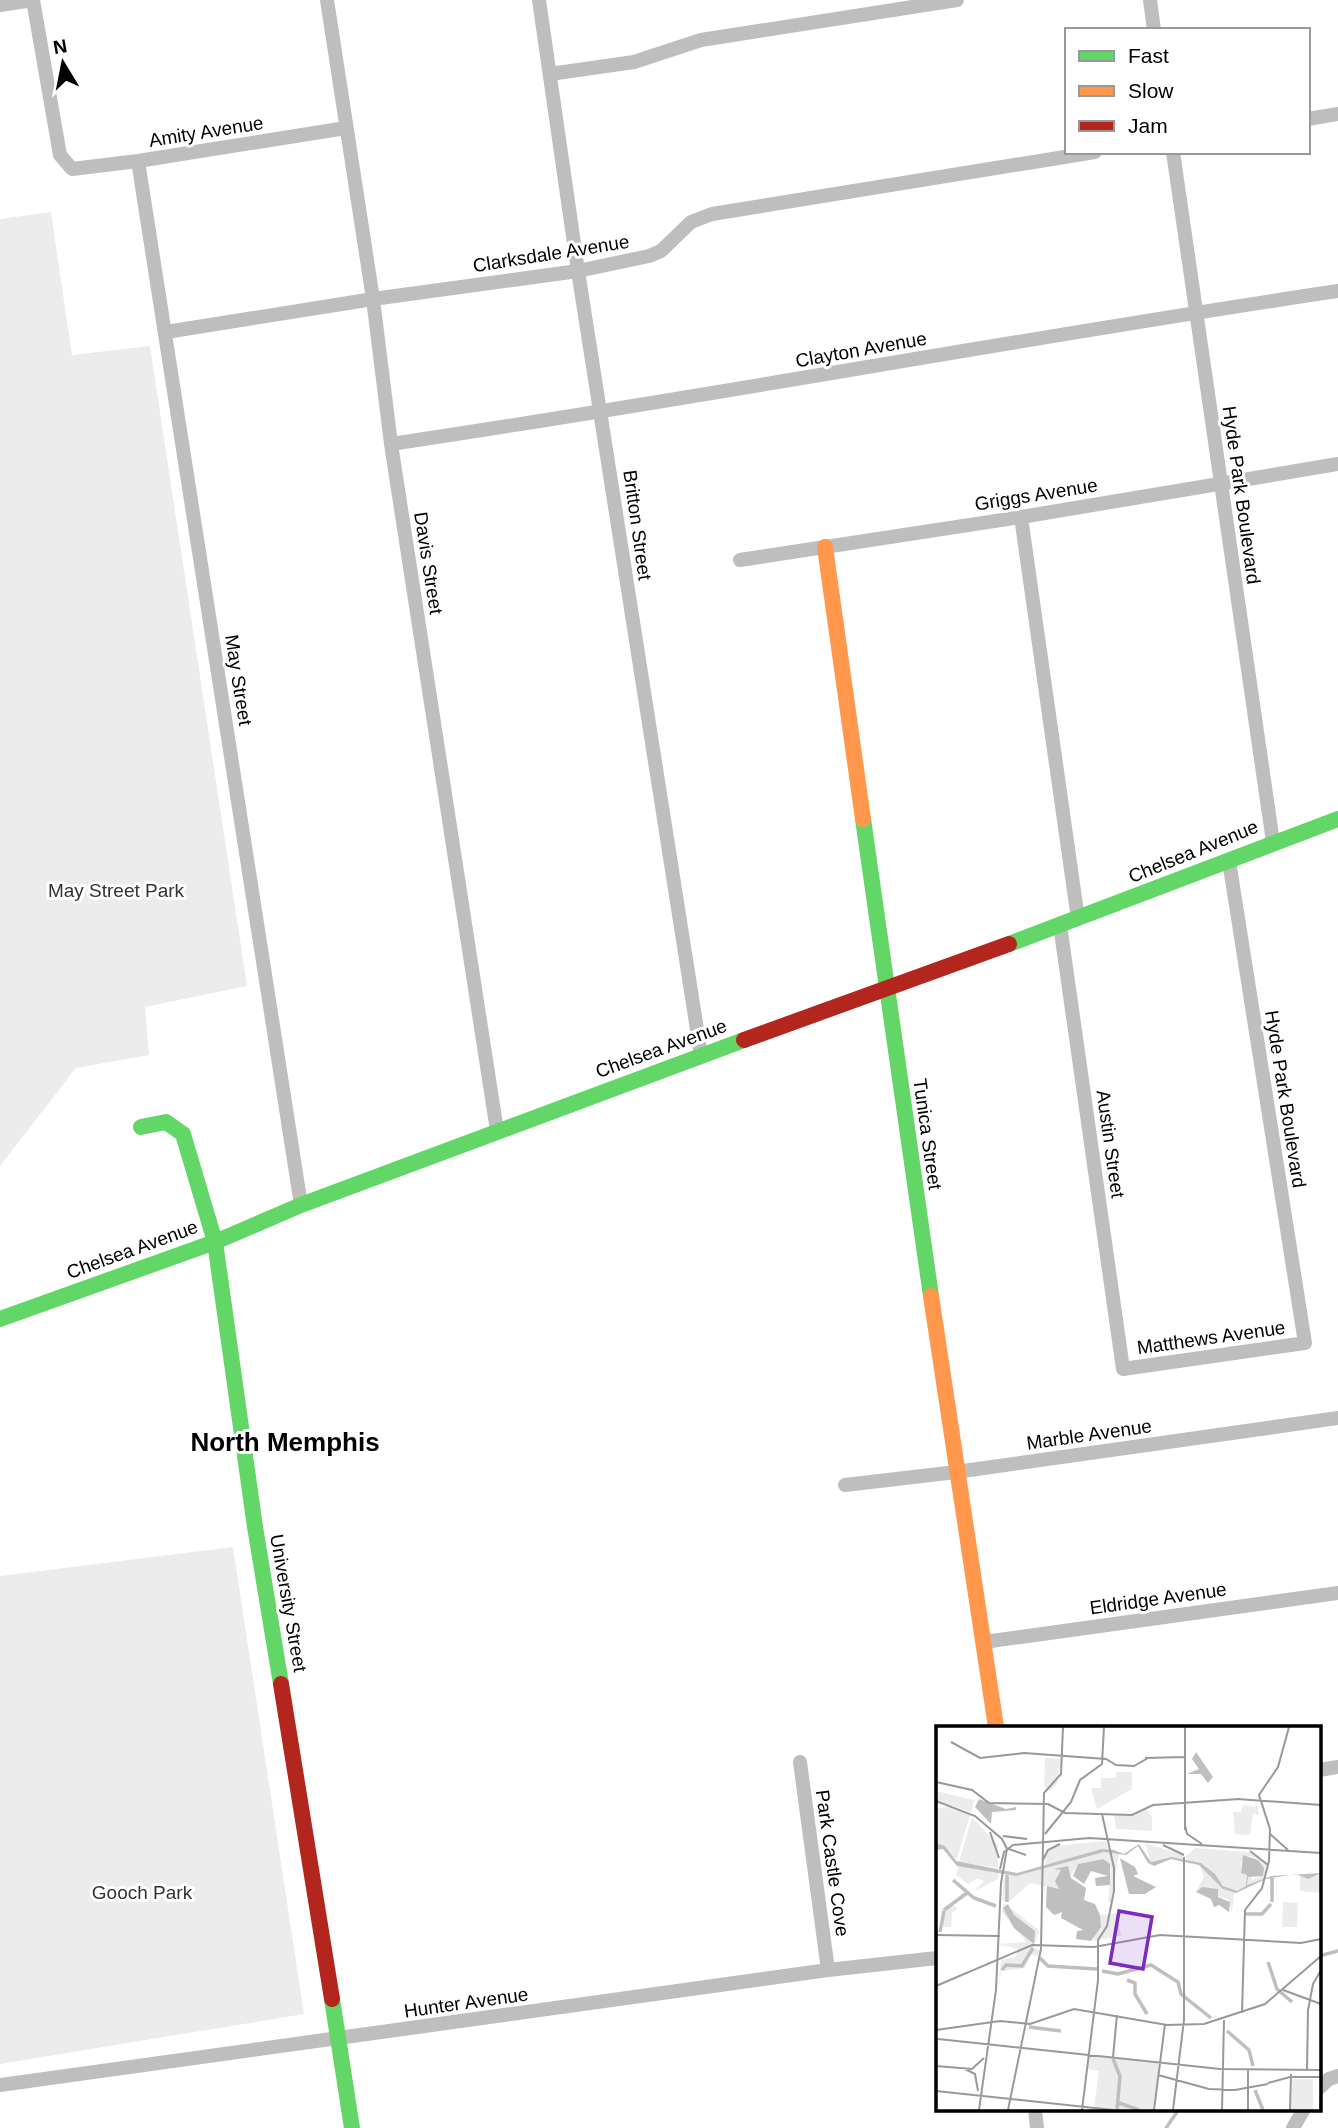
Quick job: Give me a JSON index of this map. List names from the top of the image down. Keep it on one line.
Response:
{"streets":{"street":["Amity Avenue","Clarksdale Avenue","Clayton Avenue","Griggs Avenue","Hyde Park Boulevard","Britton Street","Davis Street","May Street","Chelsea Avenue","Tunica Street","Austin Street","Matthews Avenue","Marble Avenue","Eldridge Avenue","University Street","Park Castle Cove","Hunter Avenue"]},"crossings":[["Amity Avenue","Davis Street"],["Amity Avenue","May Street"],["Clarksdale Avenue","Britton Street"],["Clarksdale Avenue","Davis Street"],["Clarksdale Avenue","May Street"],["Clayton Avenue","Hyde Park Boulevard"],["Clayton Avenue","Britton Street"],["Clayton Avenue","Davis Street"],["Griggs Avenue","Hyde Park Boulevard"],["Griggs Avenue","Tunica Street"],["Hyde Park Boulevard","Chelsea Avenue"],["Hyde Park Boulevard","Matthews Avenue"],["Britton Street","Chelsea Avenue"],["Davis Street","Chelsea Avenue"],["May Street","Chelsea Avenue"],["Chelsea Avenue","Tunica Street"],["Chelsea Avenue","Austin Street"],["Chelsea Avenue","University Street"],["Tunica Street","Marble Avenue"],["Tunica Street","Eldridge Avenue"],["Austin Street","Matthews Avenue"],["University Street","Hunter Avenue"],["Park Castle Cove","Hunter Avenue"]],"districts":["North Memphis"],"parks":["May Street Park","Gooch Park"],"legend":["Fast","Slow","Jam"],"north":"top"}
